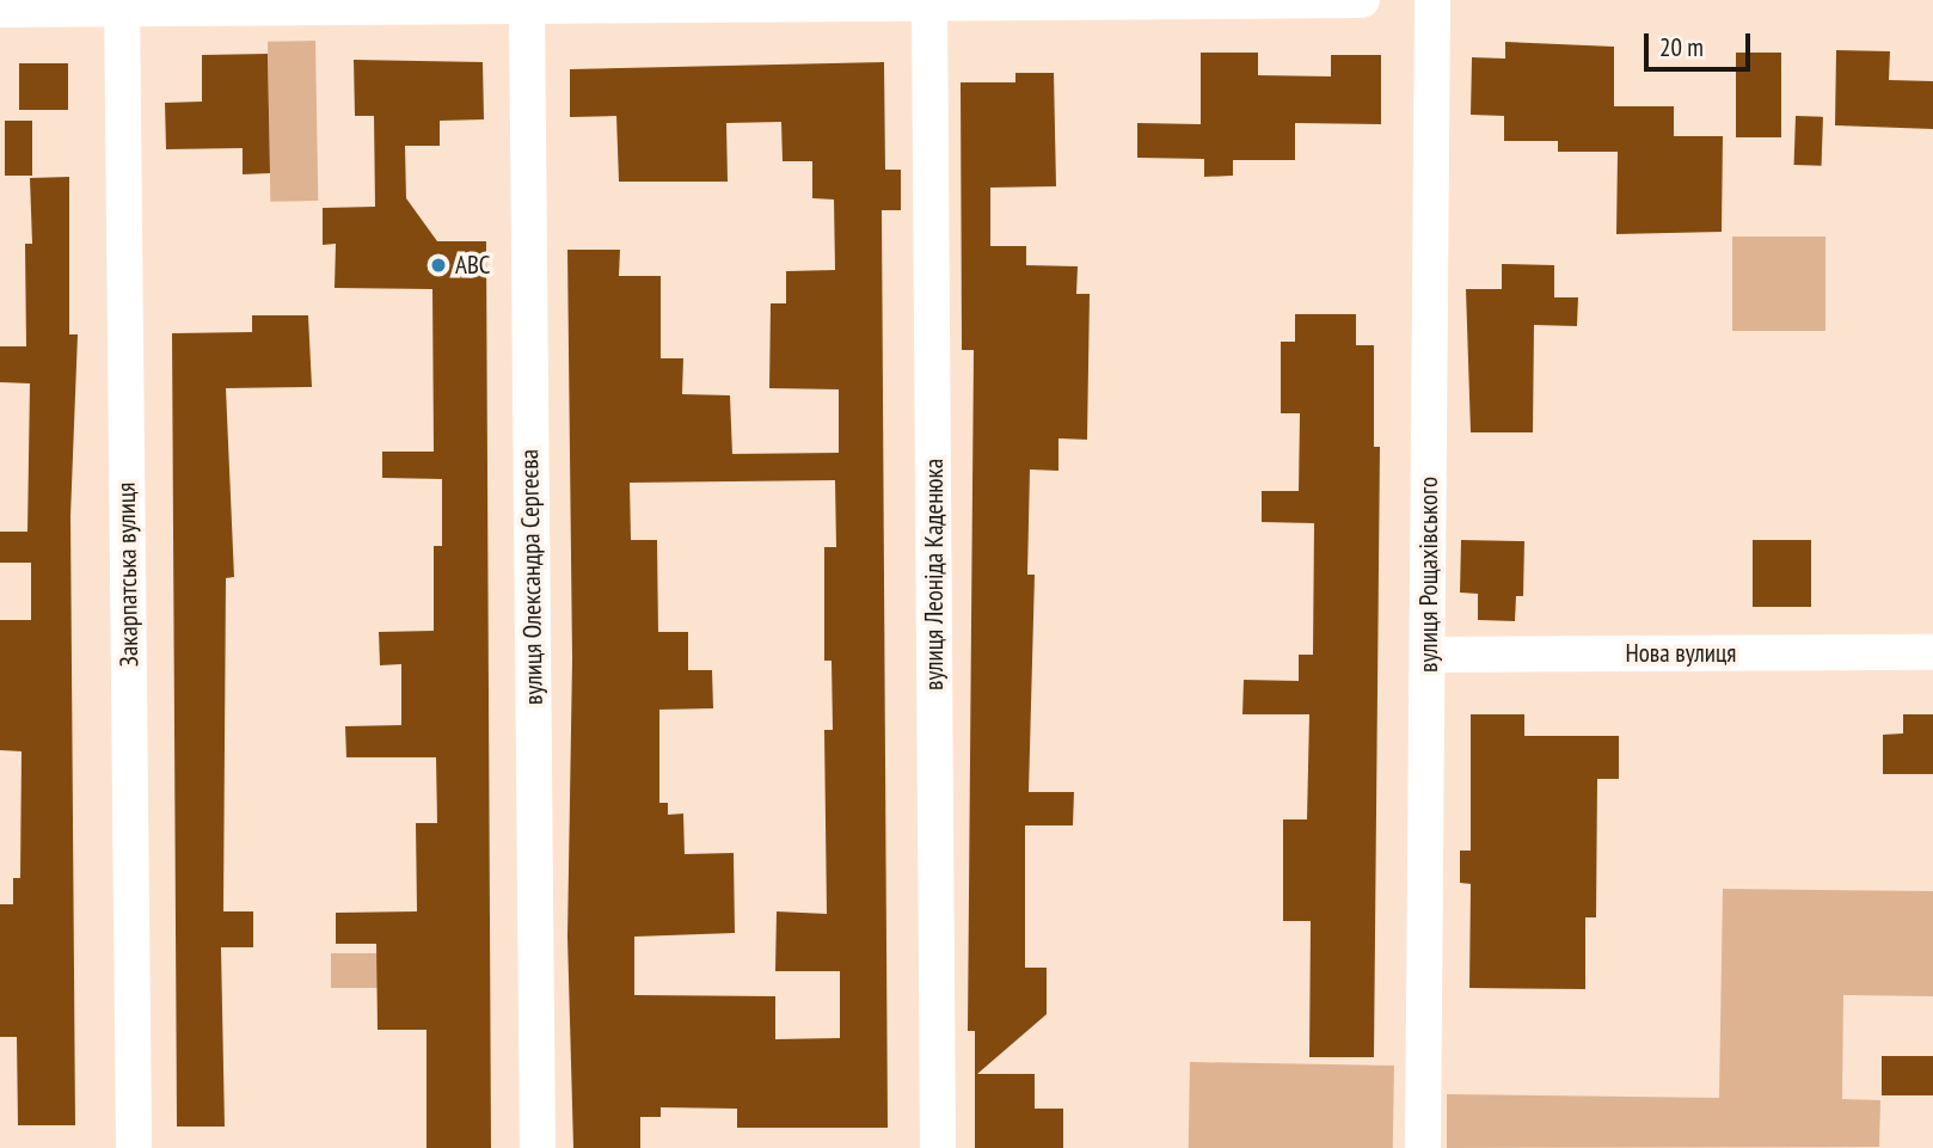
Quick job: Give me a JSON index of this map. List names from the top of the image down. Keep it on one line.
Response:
{"streets":{"street":["Закарпатська вулиця","вулиця Леоніда Каденюка","вулиця Рощахівського","вулиця Олександра Сергеєва","Нова вулиця"]},"crossings":[["вулиця Рощахівського","Нова вулиця"]],"places":["ABC"],"scale_bar":"20 m"}
